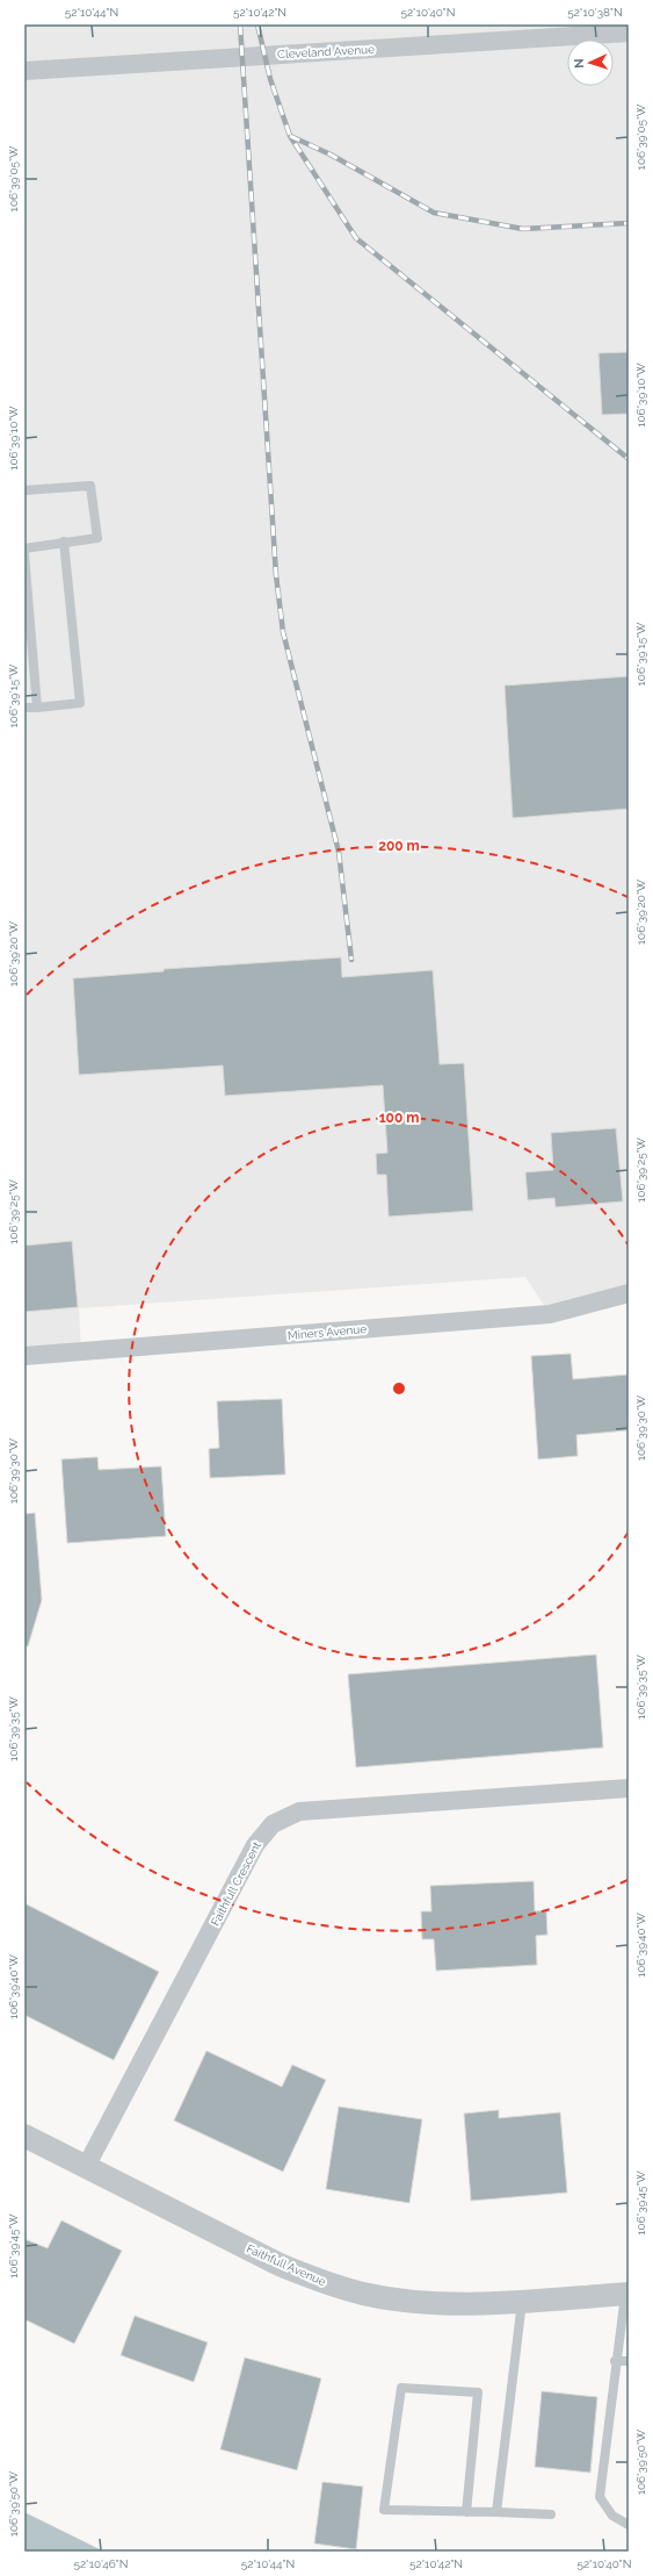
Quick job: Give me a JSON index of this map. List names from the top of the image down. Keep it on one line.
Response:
{"streets":{"street":["Cleveland Avenue","Miners Avenue","Faithfull Crescent","Faithfull Avenue"]},"crossings":[["Faithfull Crescent","Faithfull Avenue"]],"north":"left","coordinates":["52°10'44\"N","52°10'42\"N","52°10'40\"N","52°10'38\"N","106°39'05\"W","106°39'10\"W","106°39'15\"W","106°39'20\"W","106°39'25\"W","106°39'30\"W","106°39'35\"W","106°39'40\"W","106°39'45\"W","106°39'50\"W","52°10'46\"N"],"rings":["200 m","100 m"]}
